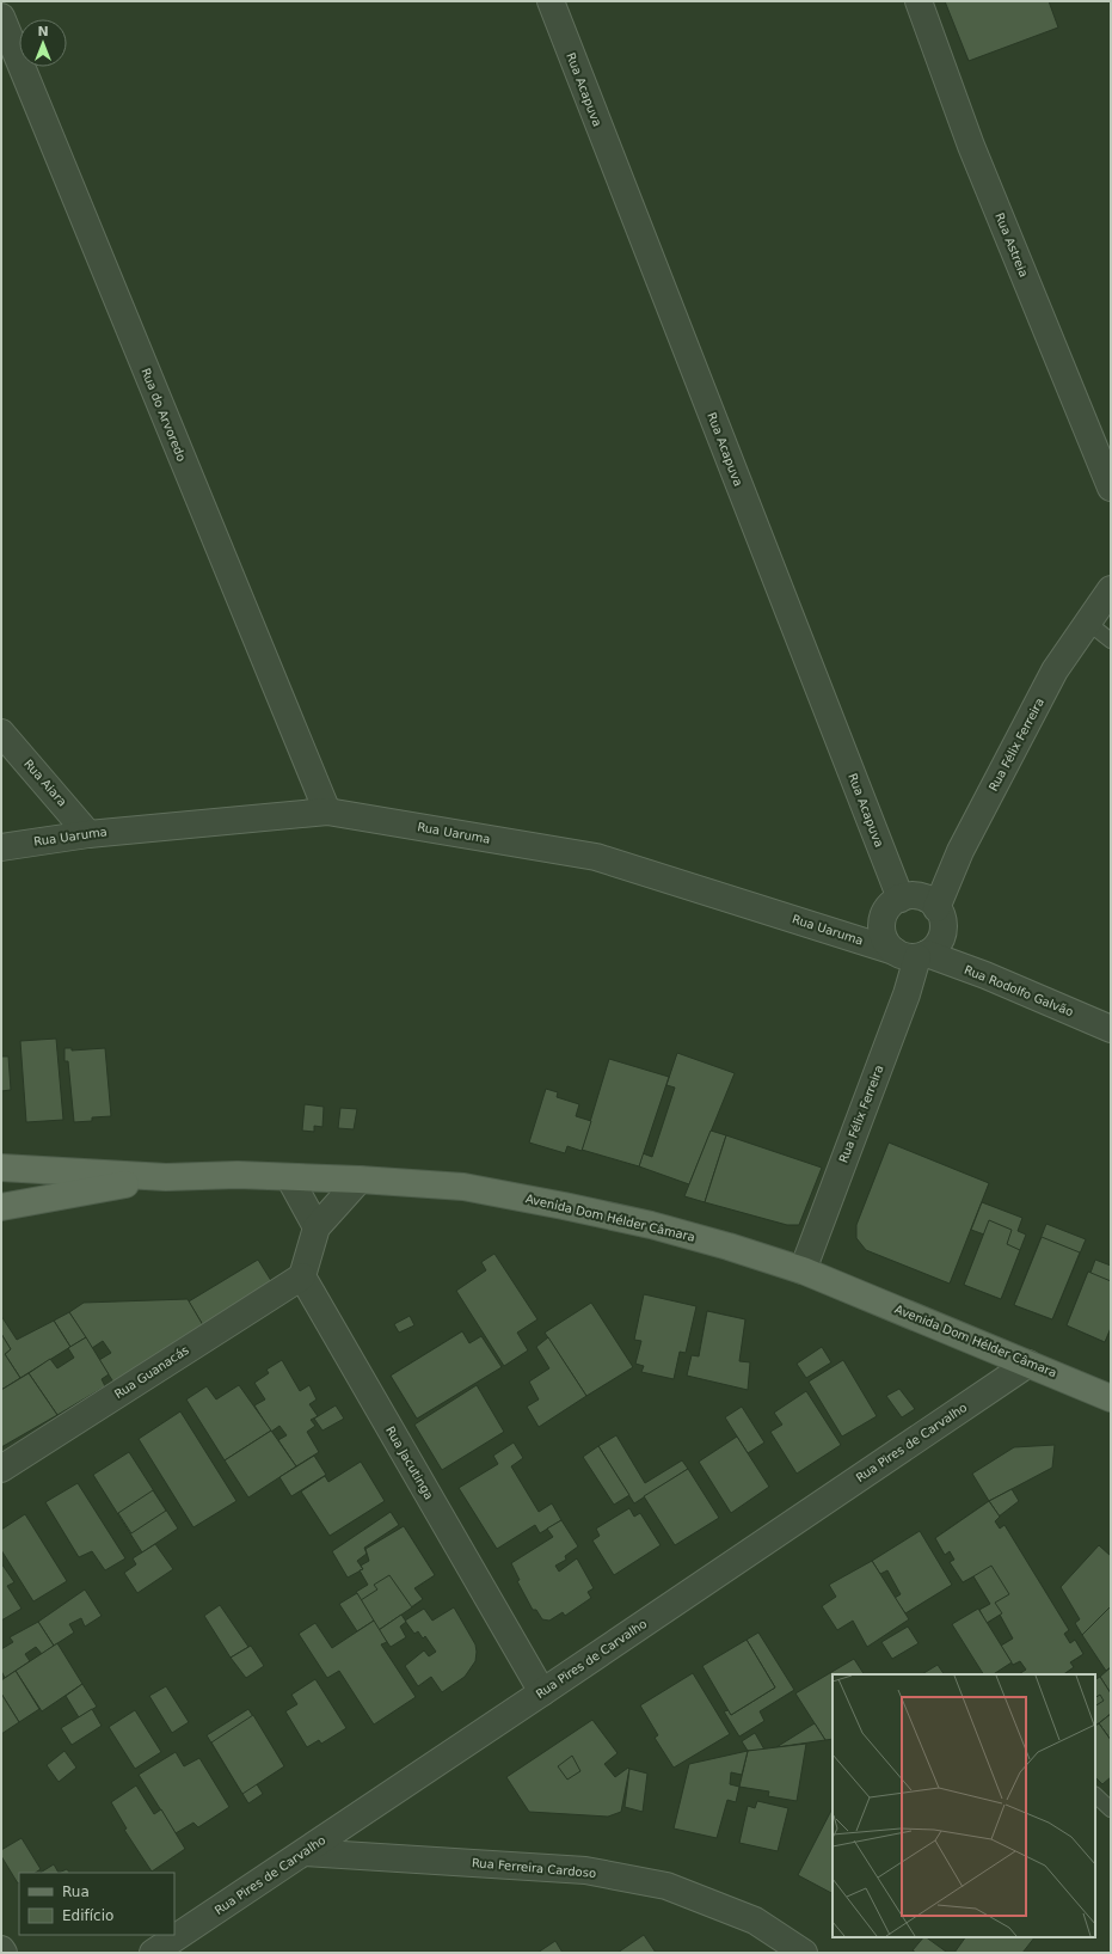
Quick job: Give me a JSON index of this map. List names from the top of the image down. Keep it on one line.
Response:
{"streets":{"main road":["Avenida Dom Hélder Câmara"],"street":["Rua Acapuva","Rua Astreia","Rua do Arvoredo","Rua Félix Ferreira","Rua Aiara","Rua Uaruma","Rua Rodolfo Galvão","Rua Guanacás","Rua Pires de Carvalho","Rua Jacutinga","Rua Ferreira Cardoso"]},"crossings":[["Rua Acapuva","Rua Félix Ferreira"],["Rua Acapuva","Rua Uaruma"],["Rua Acapuva","Rua Rodolfo Galvão"],["Rua do Arvoredo","Rua Uaruma"],["Rua Félix Ferreira","Rua Uaruma"],["Rua Félix Ferreira","Rua Rodolfo Galvão"],["Rua Félix Ferreira","Avenida Dom Hélder Câmara"],["Rua Aiara","Rua Uaruma"],["Rua Uaruma","Rua Rodolfo Galvão"],["Avenida Dom Hélder Câmara","Rua Pires de Carvalho"],["Rua Guanacás","Rua Jacutinga"],["Rua Pires de Carvalho","Rua Jacutinga"],["Rua Pires de Carvalho","Rua Ferreira Cardoso"]],"legend":["Rua","Edifício"],"north":"top"}
